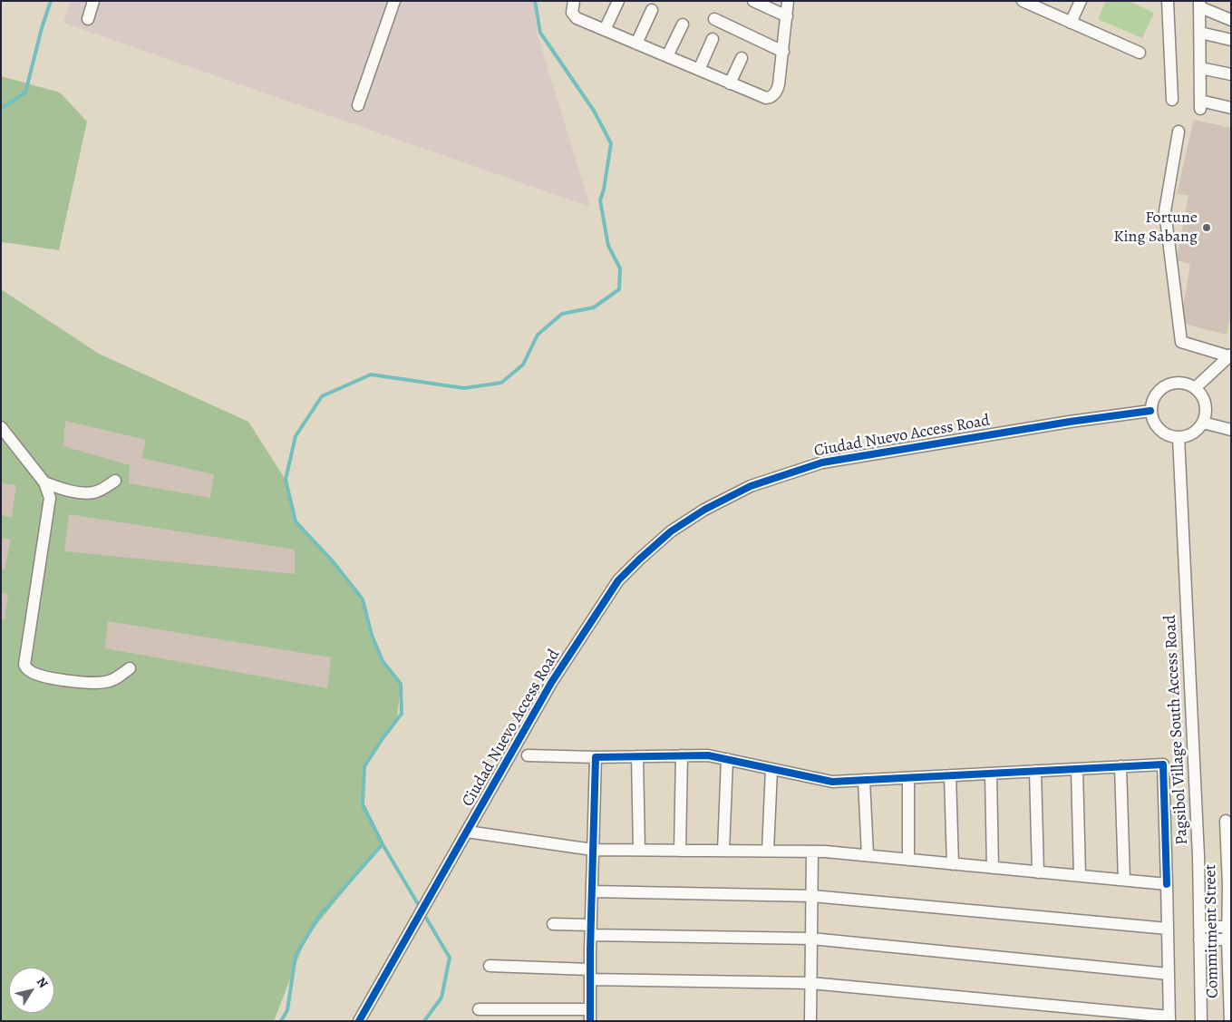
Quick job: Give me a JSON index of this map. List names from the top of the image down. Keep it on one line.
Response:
{"streets":{"street":["Ciudad Nuevo Access Road","Pagsibol Village South Access Road","Commitment Street"]},"crossings":[["Ciudad Nuevo Access Road","Pagsibol Village South Access Road"]],"places":["Fortune King Sabang"],"north":"top right"}
